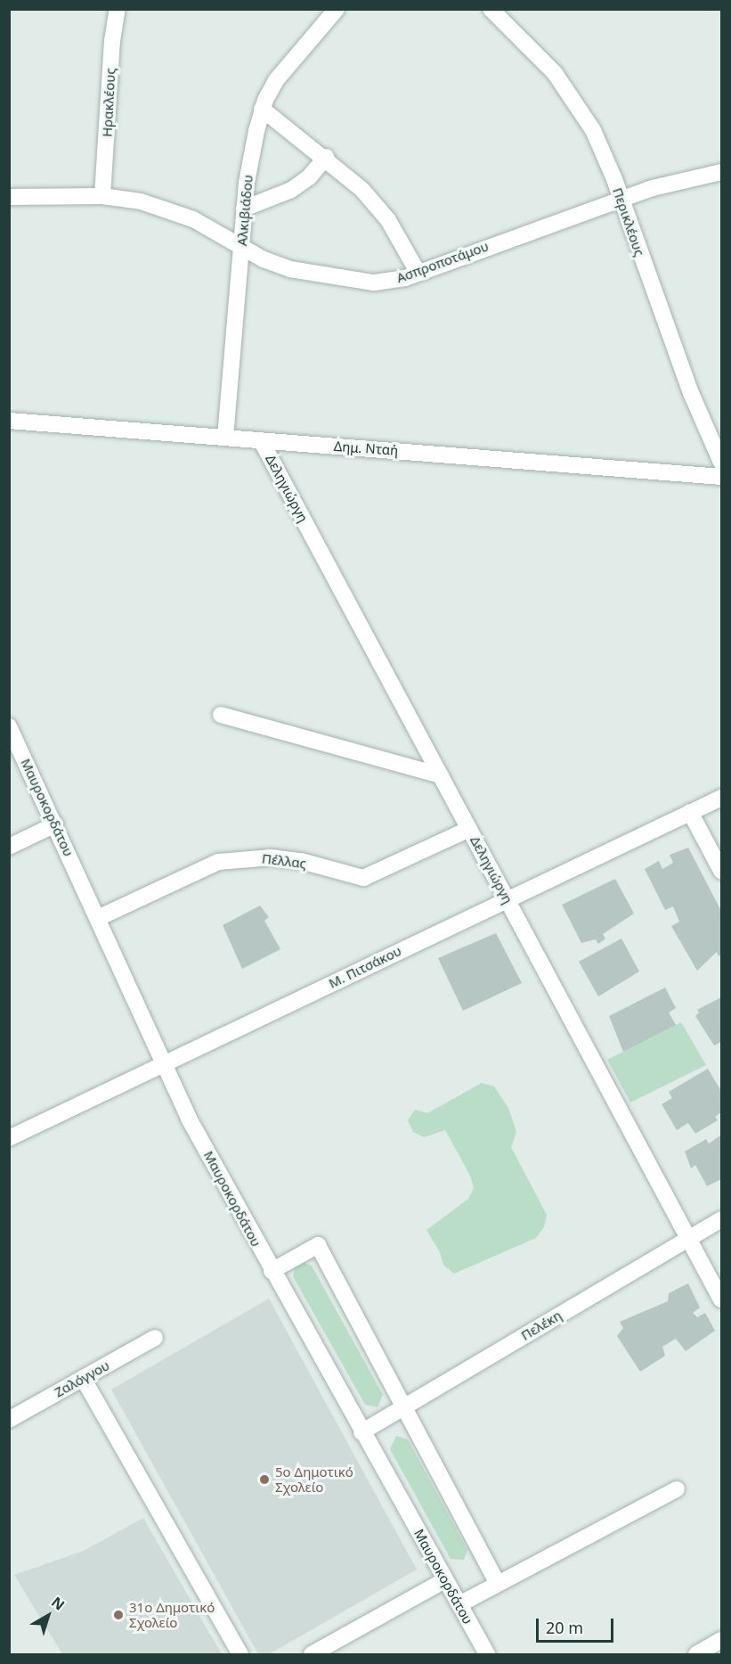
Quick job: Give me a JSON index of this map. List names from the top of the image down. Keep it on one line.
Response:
{"streets":{"street":["Ηρακλέους","Αλκιβιάδου","Περικλέους","Ασπροποτάμου","Δημ. Νταή","Δεληγιώργη","Μαυροκορδάτου","Πέλλας","Μ. Πιτσάκου","Πελέκη","Ζαλόγγου"]},"crossings":[["Ηρακλέους","Ασπροποτάμου"],["Αλκιβιάδου","Ασπροποτάμου"],["Αλκιβιάδου","Δημ. Νταή"],["Περικλέους","Ασπροποτάμου"],["Δημ. Νταή","Δεληγιώργη"],["Δεληγιώργη","Πέλλας"],["Δεληγιώργη","Μ. Πιτσάκου"],["Δεληγιώργη","Πελέκη"],["Μαυροκορδάτου","Πέλλας"],["Μαυροκορδάτου","Μ. Πιτσάκου"],["Μαυροκορδάτου","Πελέκη"]],"places":["5ο Δημοτικό Σχολείο","31ο Δημοτικό Σχολείο"],"scale_bar":"20 m","north":"top right"}
